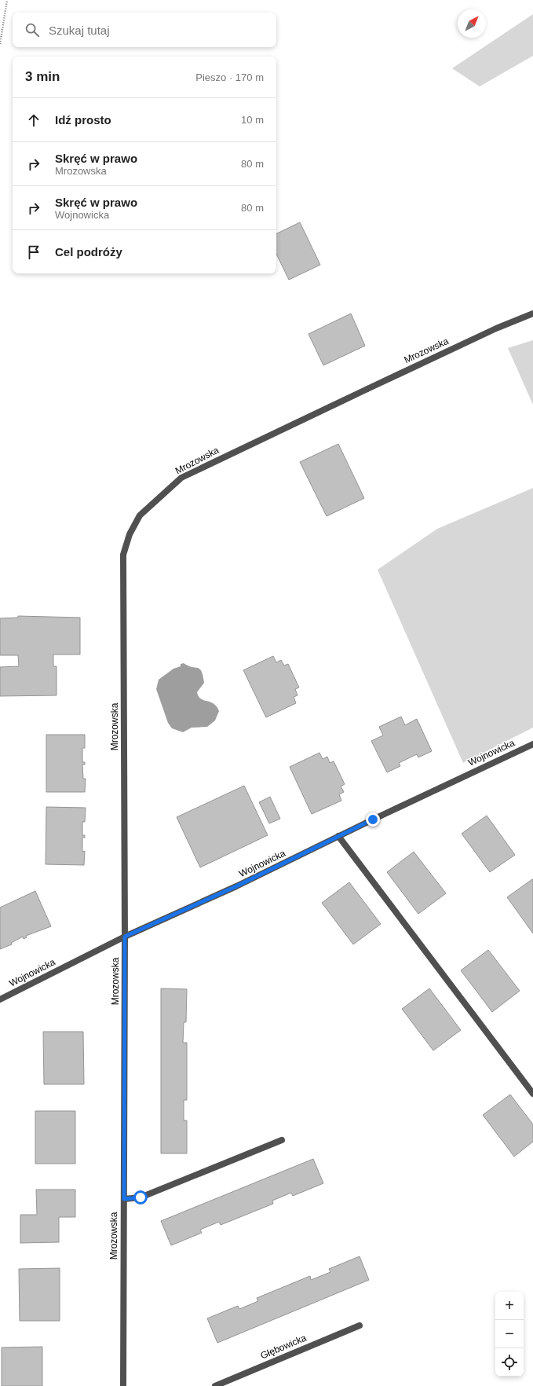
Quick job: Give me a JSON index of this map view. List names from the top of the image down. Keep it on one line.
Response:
{"streets":{"street":["Mrozowska","Wojnowicka","Głębowicka"]},"crossings":[["Mrozowska","Wojnowicka"]],"north":"top right","page":{"search":"Szukaj tutaj","heading":["3 min","Pieszo · 170 m"],"list":[["Idź prosto","10 m"],["Skręć w prawo","Mrozowska","80 m"],["Skręć w prawo","Wojnowicka","80 m"],"Cel podróży"],"map_buttons":["+","−"]}}
